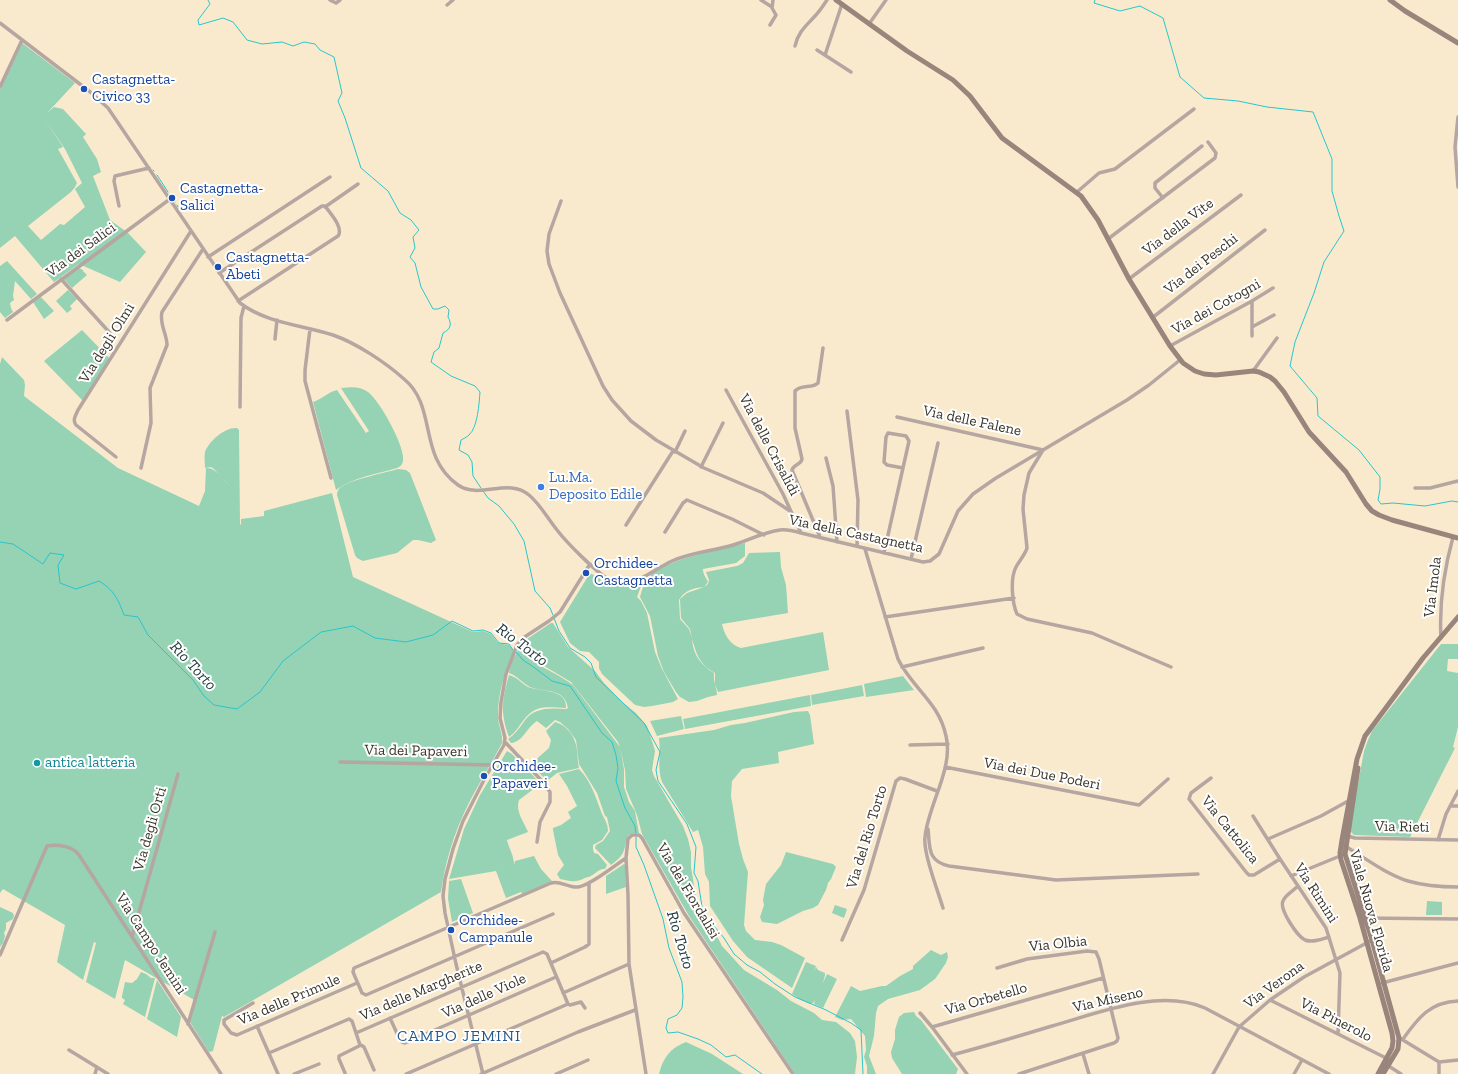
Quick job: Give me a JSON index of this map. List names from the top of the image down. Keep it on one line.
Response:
{"streets":{"main road":["Viale Nuova Florida"],"street":["Via della Vite","Via dei Salici","Via dei Peschi","Via dei Cotogni","Via degli Olmi","Via delle Falene","Via delle Crisalidi","Via della Castagnetta","Via Imola","Via dei Papaveri","Via dei Due Poderi","Via Rieti","Via degli Orti","Via Cattolica","Via del Rio Torto","Via dei Fiordalisi","Via Rimini","Via Campo Jemini","Via Olbia","Via Verona","Via delle Margherite","Via delle Viole","Via Orbetello","Via delle Primule","Via Miseno","Via Pinerolo"]},"crossings":[["Via dei Salici","Via della Castagnetta"],["Via degli Olmi","Via della Castagnetta"],["Via delle Falene","Via della Castagnetta"],["Via delle Crisalidi","Via della Castagnetta"],["Via Imola","Viale Nuova Florida"],["Via Rieti","Viale Nuova Florida"],["Via degli Orti","Via Campo Jemini"],["Via Cattolica","Via Rimini"],["Via Rimini","Via Verona"],["Via Rimini","Via Pinerolo"],["Viale Nuova Florida","Via Verona"],["Viale Nuova Florida","Via Pinerolo"],["Via Olbia","Via Orbetello"],["Via Olbia","Via Miseno"],["Via Verona","Via Miseno"],["Via Verona","Via Pinerolo"],["Via delle Margherite","Via delle Viole"],["Via Orbetello","Via Miseno"]],"districts":["CAMPO JEMINI"],"water":["Rio Torto"],"places":["Castagnetta- Civico 33","Castagnetta- Salici","Castagnetta- Abeti","Lu.Ma. Deposito Edile","Orchidee- Castagnetta","antica latteria","Orchidee- Papaveri","Orchidee- Campanule"]}
